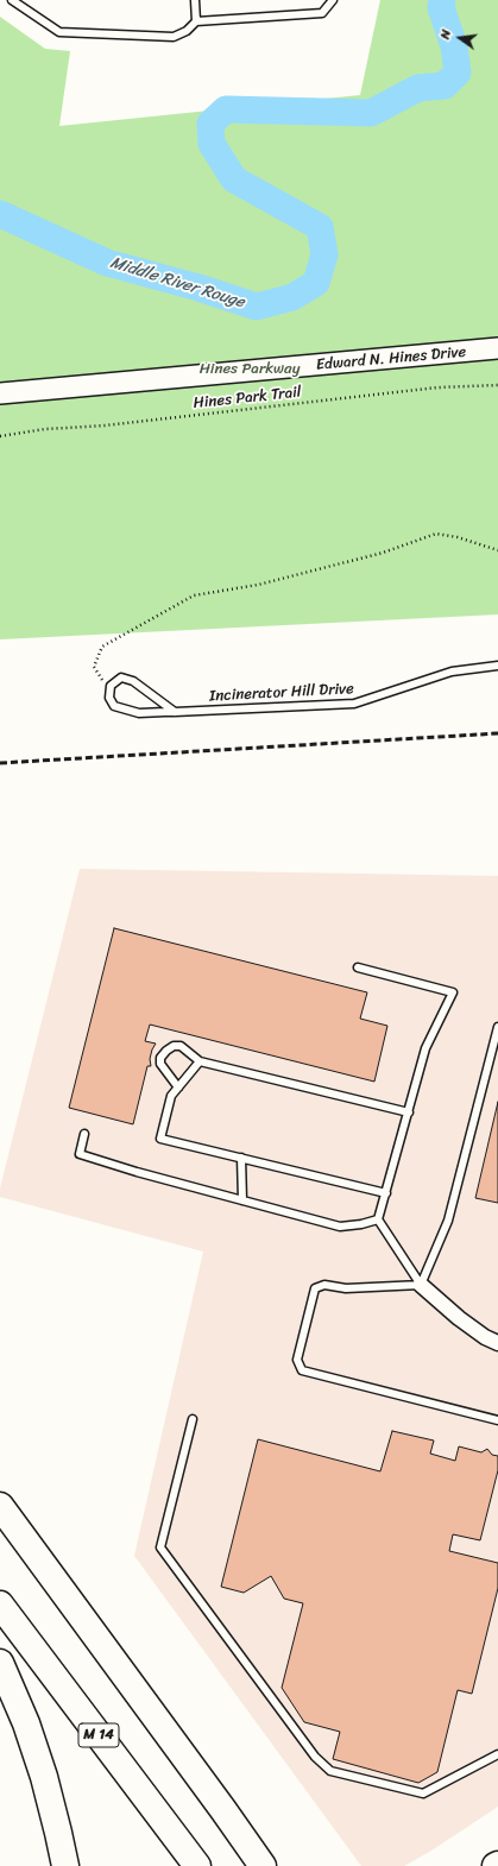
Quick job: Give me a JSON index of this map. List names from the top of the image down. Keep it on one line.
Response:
{"streets":{"highway":["M 14"],"street":["Edward N. Hines Drive"],"lane":["Incinerator Hill Drive"],"path":["Hines Park Trail"]},"water":["Middle River Rouge"],"parks":["Hines Parkway"],"north":"left"}
